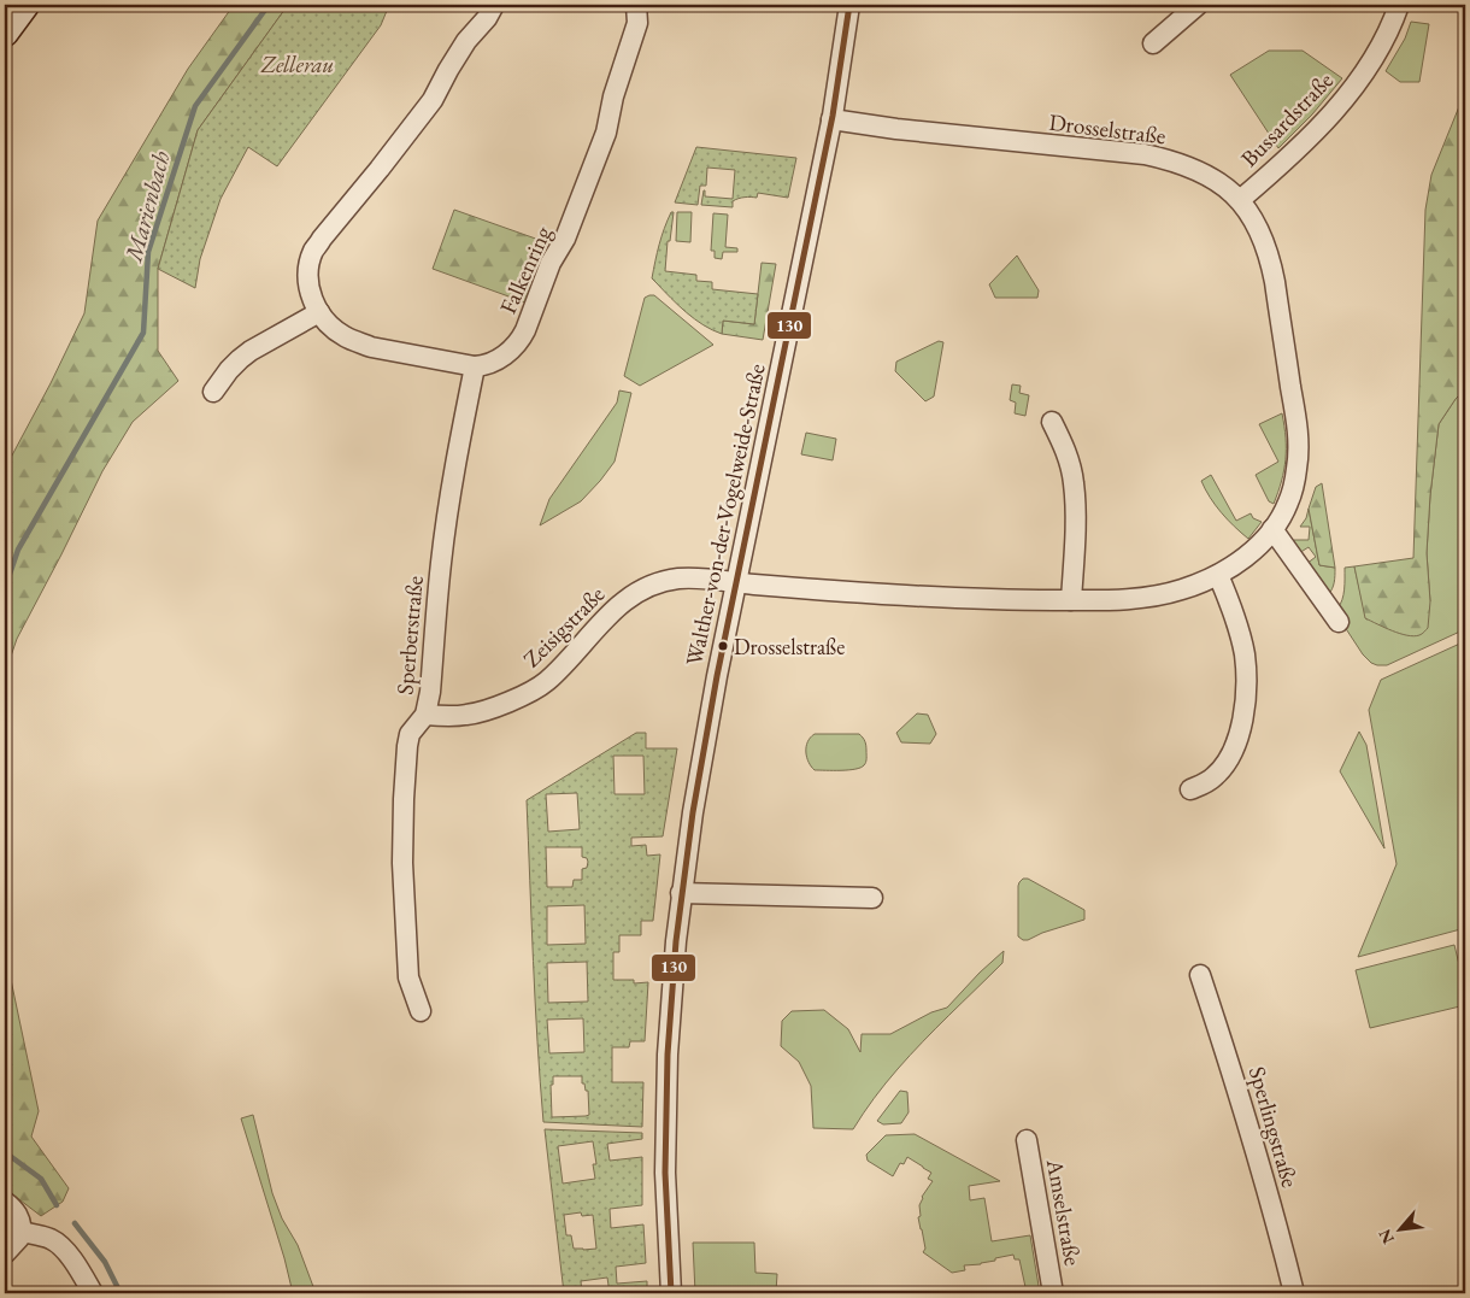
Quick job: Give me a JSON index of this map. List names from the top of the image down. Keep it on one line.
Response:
{"streets":{"street":["Bussardstraße","Drosselstraße","Falkenring","Walther-von-der-Vogelweide-Straße","Zeisigstraße","Sperberstraße","Sperlingstraße","Amselstraße"]},"crossings":[["Bussardstraße","Drosselstraße"],["Drosselstraße","Walther-von-der-Vogelweide-Straße"],["Drosselstraße","Zeisigstraße"],["Falkenring","Sperberstraße"],["Walther-von-der-Vogelweide-Straße","Zeisigstraße"],["Zeisigstraße","Sperberstraße"]],"water":["Marienbach"],"parks":["Zellerau"],"places":["Drosselstraße"],"lines":["transit line 130"],"north":"bottom left"}
